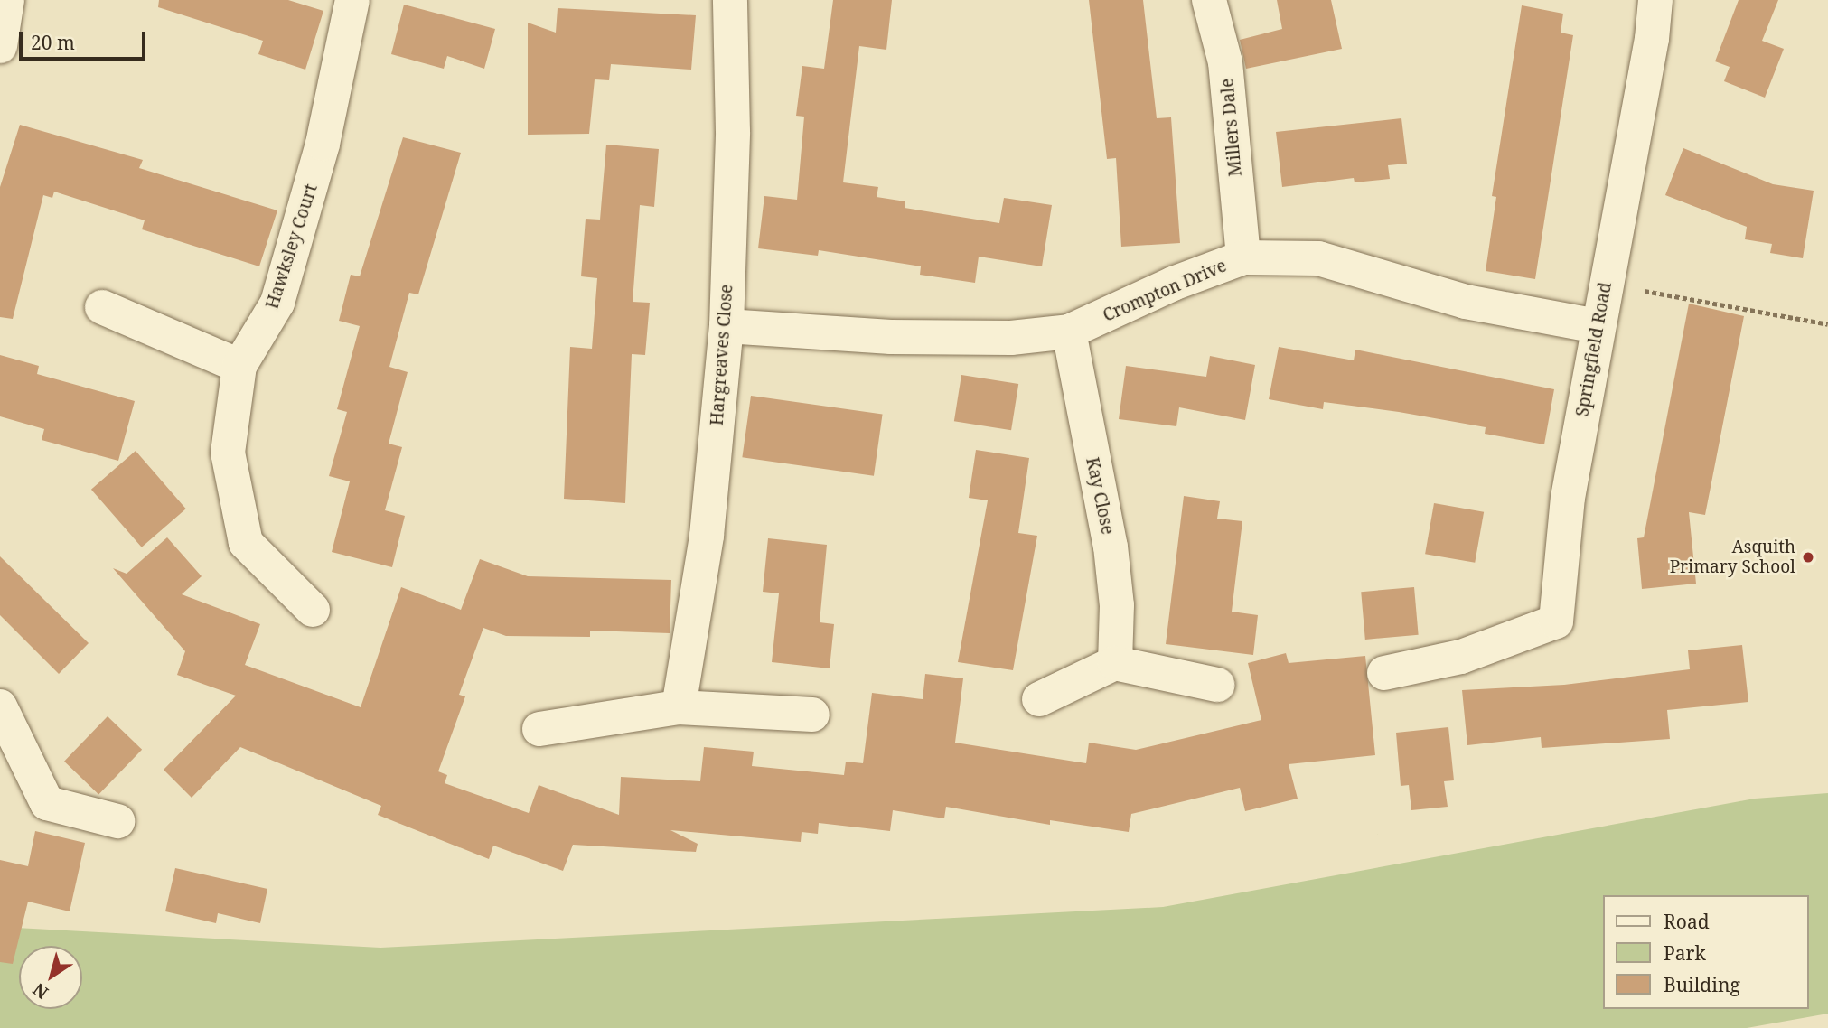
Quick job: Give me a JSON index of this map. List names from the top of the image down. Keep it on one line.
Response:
{"streets":{"street":["Millers Dale","Hawksley Court","Crompton Drive","Springfield Road","Hargreaves Close","Kay Close"]},"crossings":[["Millers Dale","Crompton Drive"],["Crompton Drive","Springfield Road"],["Crompton Drive","Hargreaves Close"],["Crompton Drive","Kay Close"]],"places":["Asquith Primary School"],"legend":["Road","Park","Building"],"scale_bar":"20 m","north":"bottom left"}
